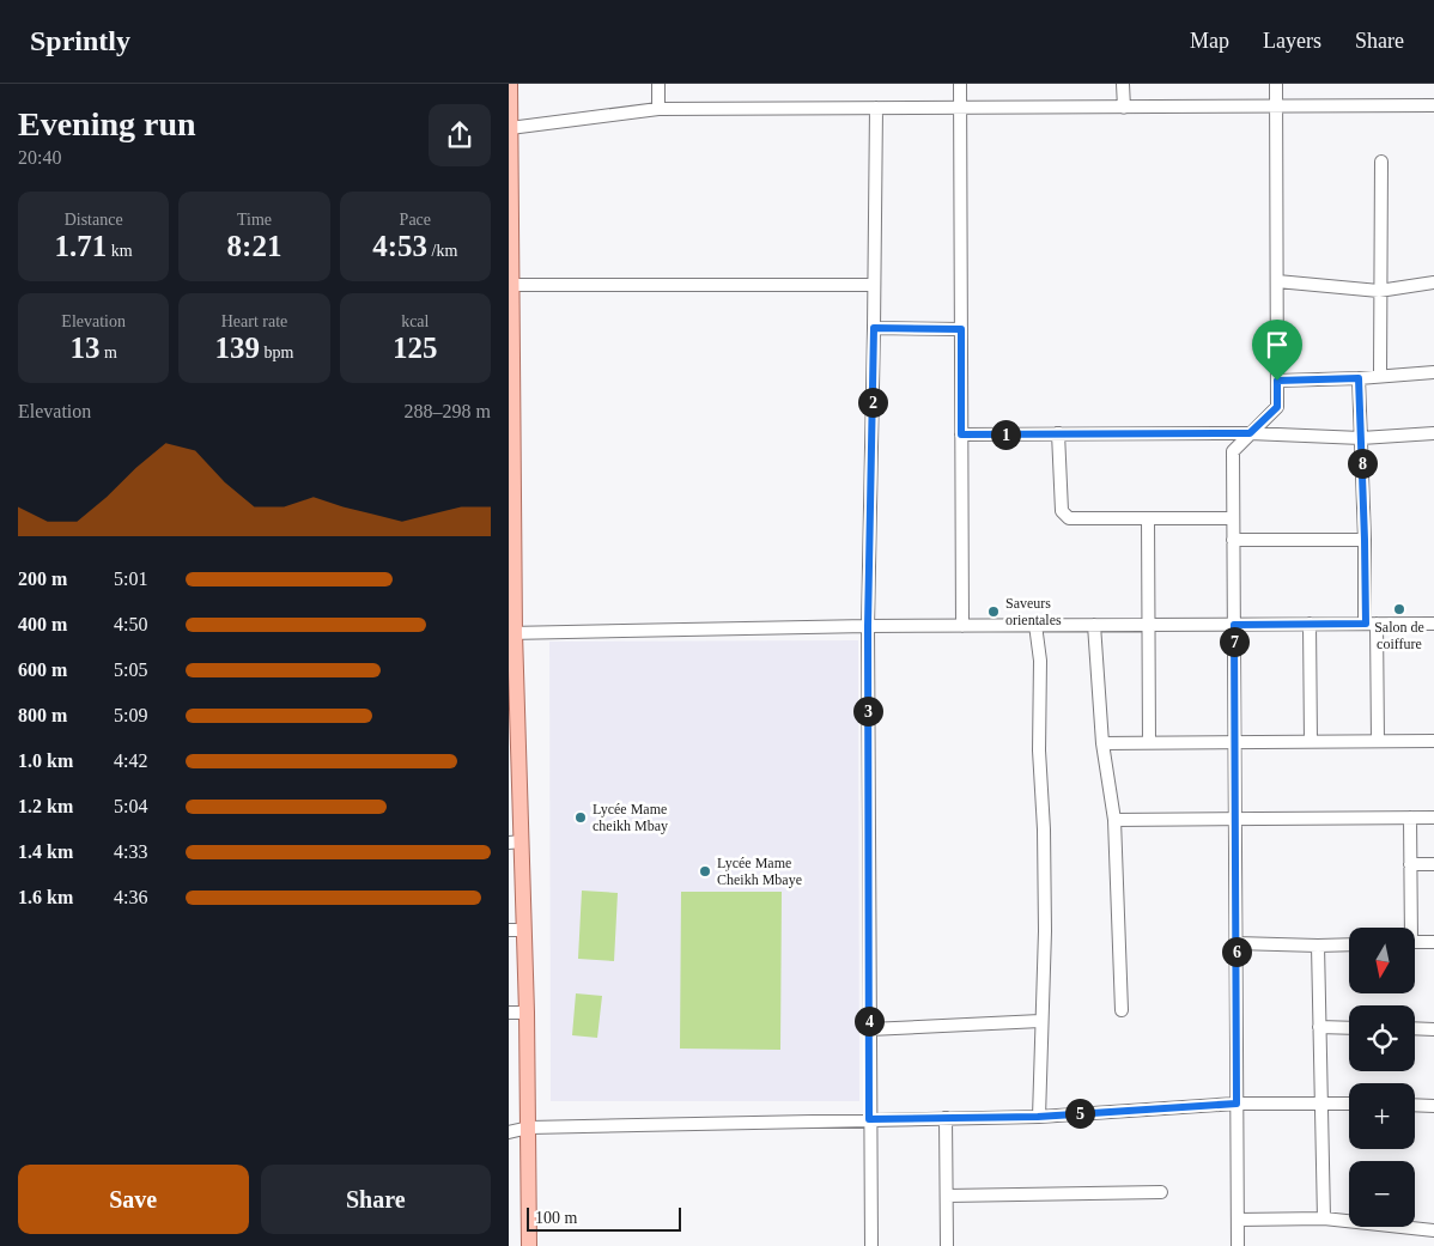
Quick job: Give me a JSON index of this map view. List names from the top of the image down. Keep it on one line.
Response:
{"places":["Salon de coiffure","Saveurs orientales","Lycée Mame cheikh Mbay","Lycée Mame Cheikh Mbaye"],"scale_bar":"100 m","north":"bottom","page":{"header":"Sprintly","nav":["Map","Layers","Share"],"heading":["Evening run","20:40"],"stats":[["Distance","1.71 km"],["Time","8:21"],["Pace","4:53 /km"],["Elevation","13 m"],["Heart rate","139 bpm"],["kcal","125"]],"pins":["2","1","8","7","3","6","4","5"],"chart":["Elevation","288–298 m"],"list":[{"name":"200 m","note":"5:01"},{"name":"400 m","note":"4:50"},{"name":"600 m","note":"5:05"},{"name":"800 m","note":"5:09"},{"name":"1.0 km","note":"4:42"},{"name":"1.2 km","note":"5:04"},{"name":"1.4 km","note":"4:33"},{"name":"1.6 km","note":"4:36"}],"map_buttons":["+","−"],"buttons":["Save","Share"],"scale":"100 m"}}
